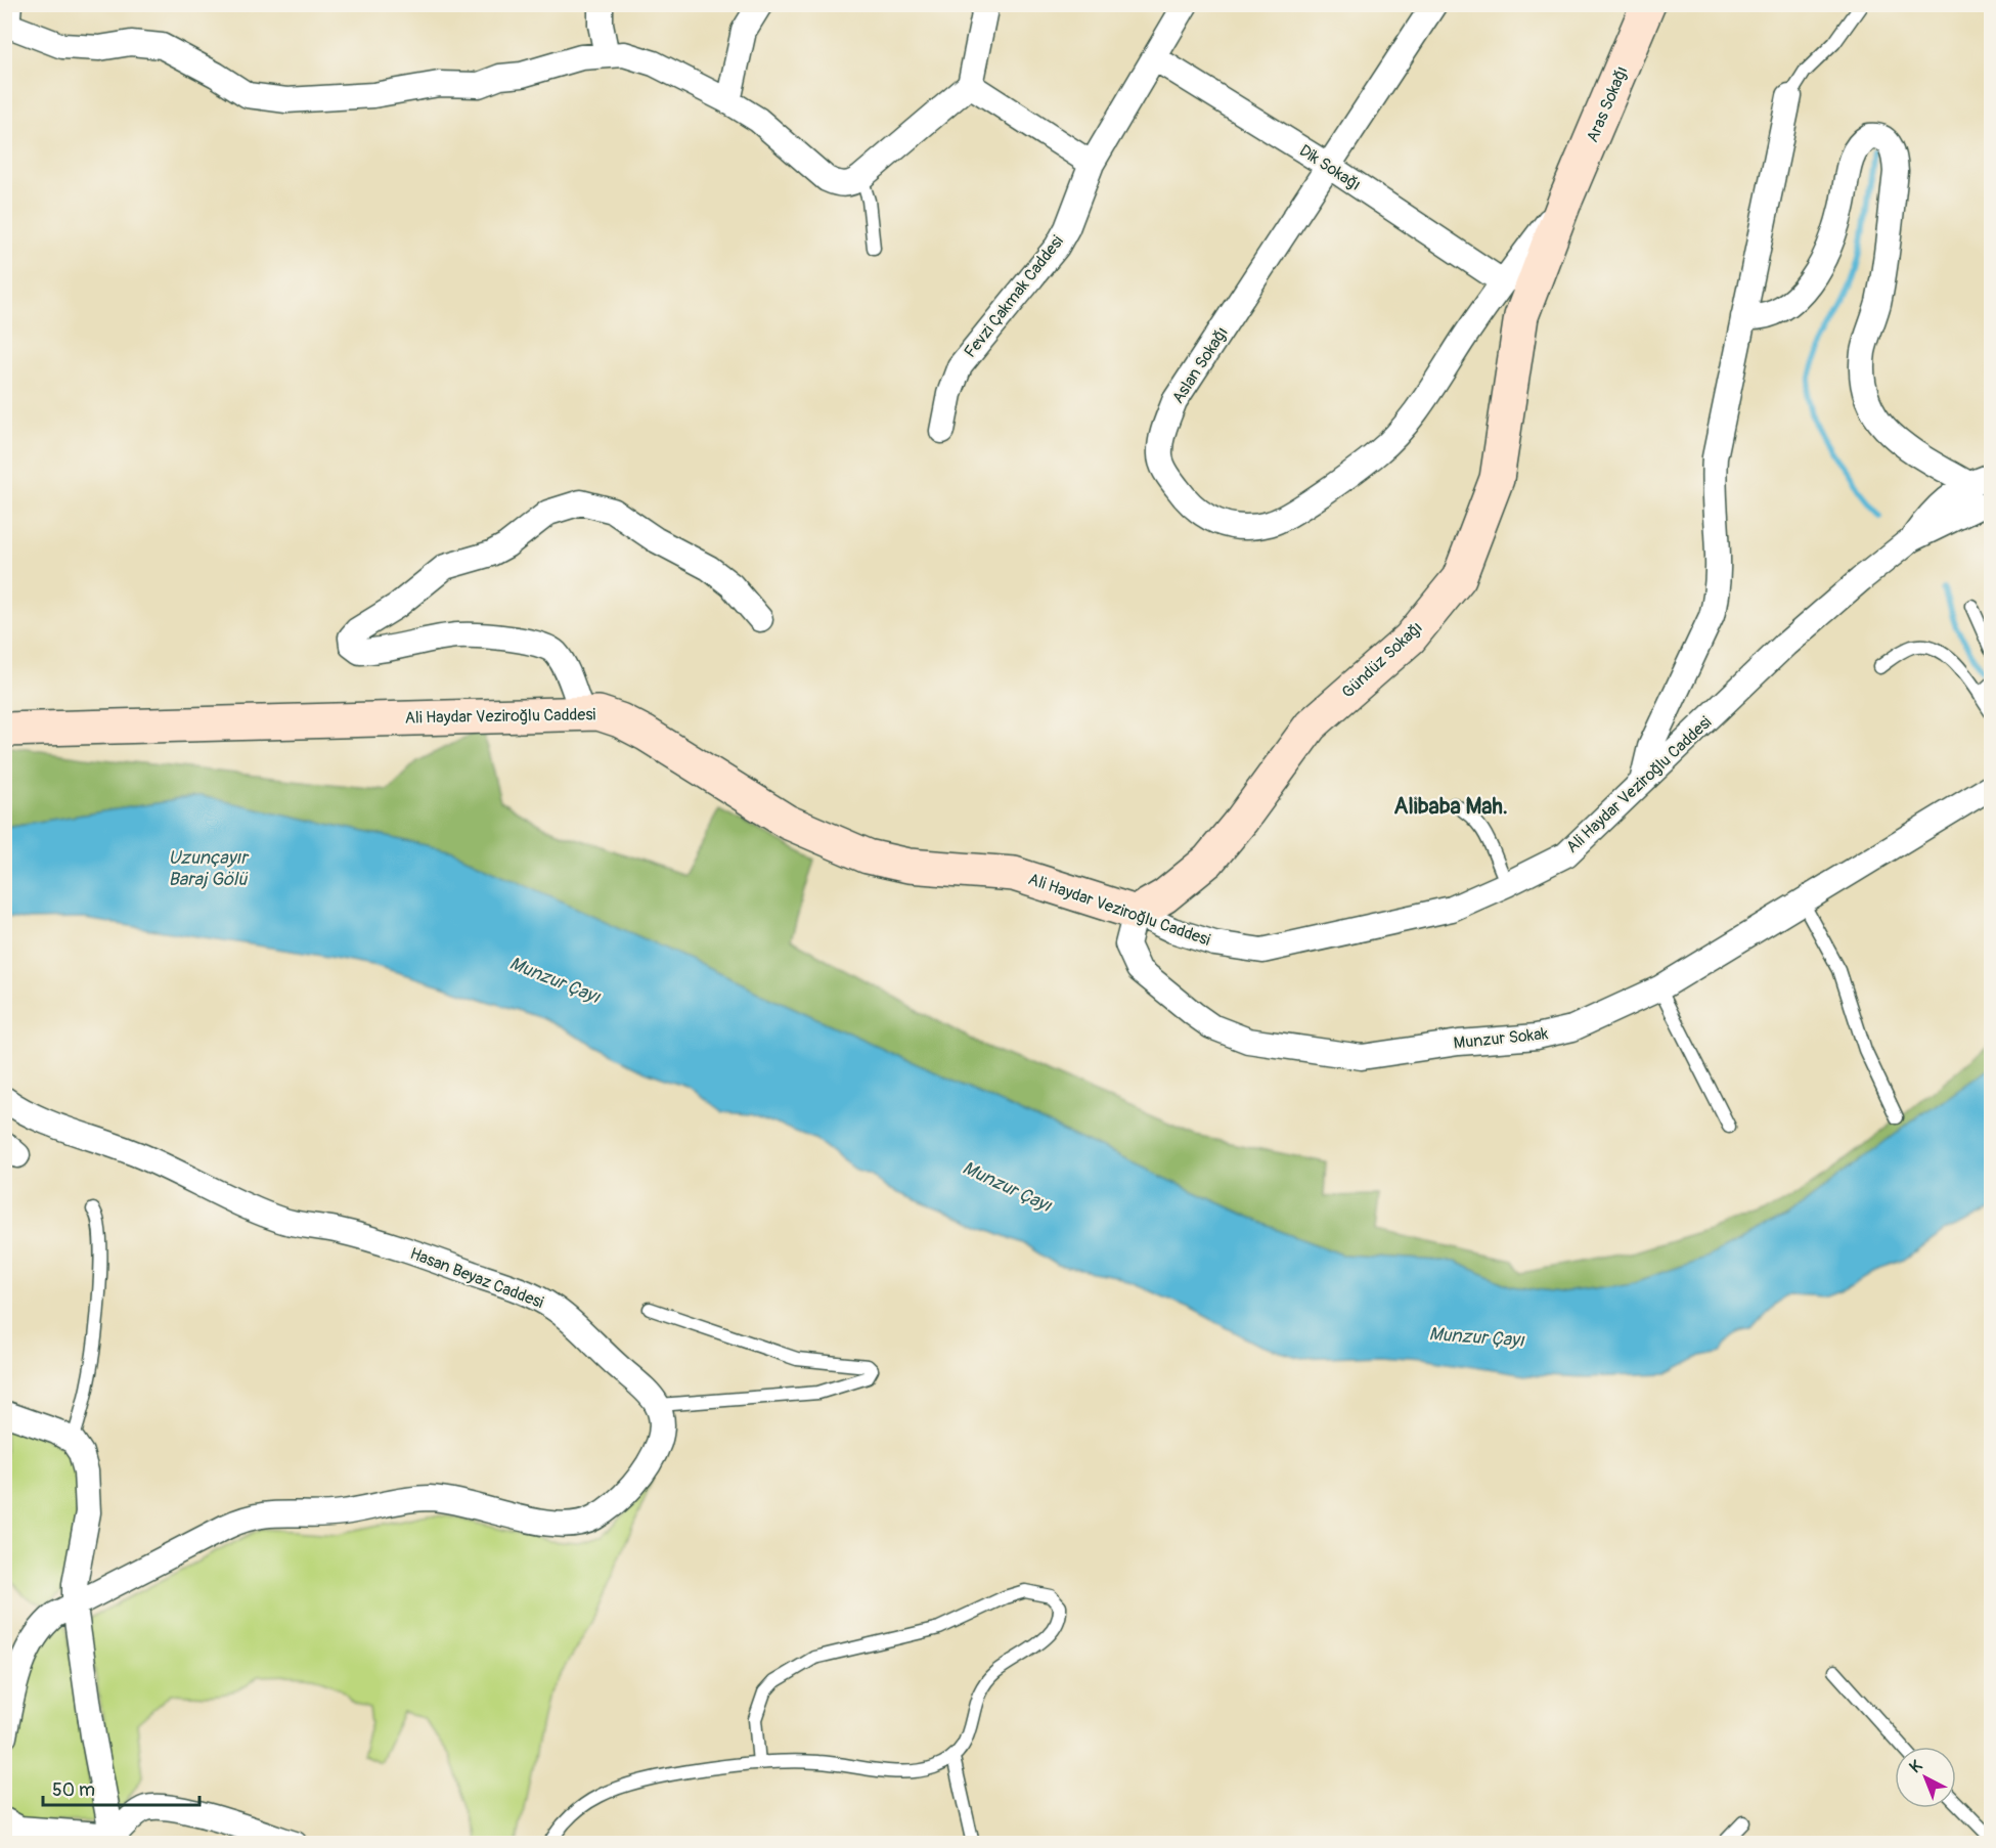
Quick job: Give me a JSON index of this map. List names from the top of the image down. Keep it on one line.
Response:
{"streets":{"main road":["Aras Sokağı","Gündüz Sokağı","Ali Haydar Veziroğlu Caddesi"],"street":["Dik Sokağı","Fevzi Çakmak Caddesi","Aslan Sokağı","Munzur Sokak","Hasan Beyaz Caddesi"]},"crossings":[["Aras Sokağı","Aslan Sokağı"],["Aras Sokağı","Gündüz Sokağı"],["Dik Sokağı","Fevzi Çakmak Caddesi"],["Dik Sokağı","Aslan Sokağı"],["Aslan Sokağı","Gündüz Sokağı"],["Gündüz Sokağı","Ali Haydar Veziroğlu Caddesi"],["Gündüz Sokağı","Munzur Sokak"],["Ali Haydar Veziroğlu Caddesi","Munzur Sokak"]],"districts":["Alibaba Mah."],"water":["Uzunçayır Baraj Gölü","Munzur Çayı"],"scale_bar":"50 m","north":"top left"}
